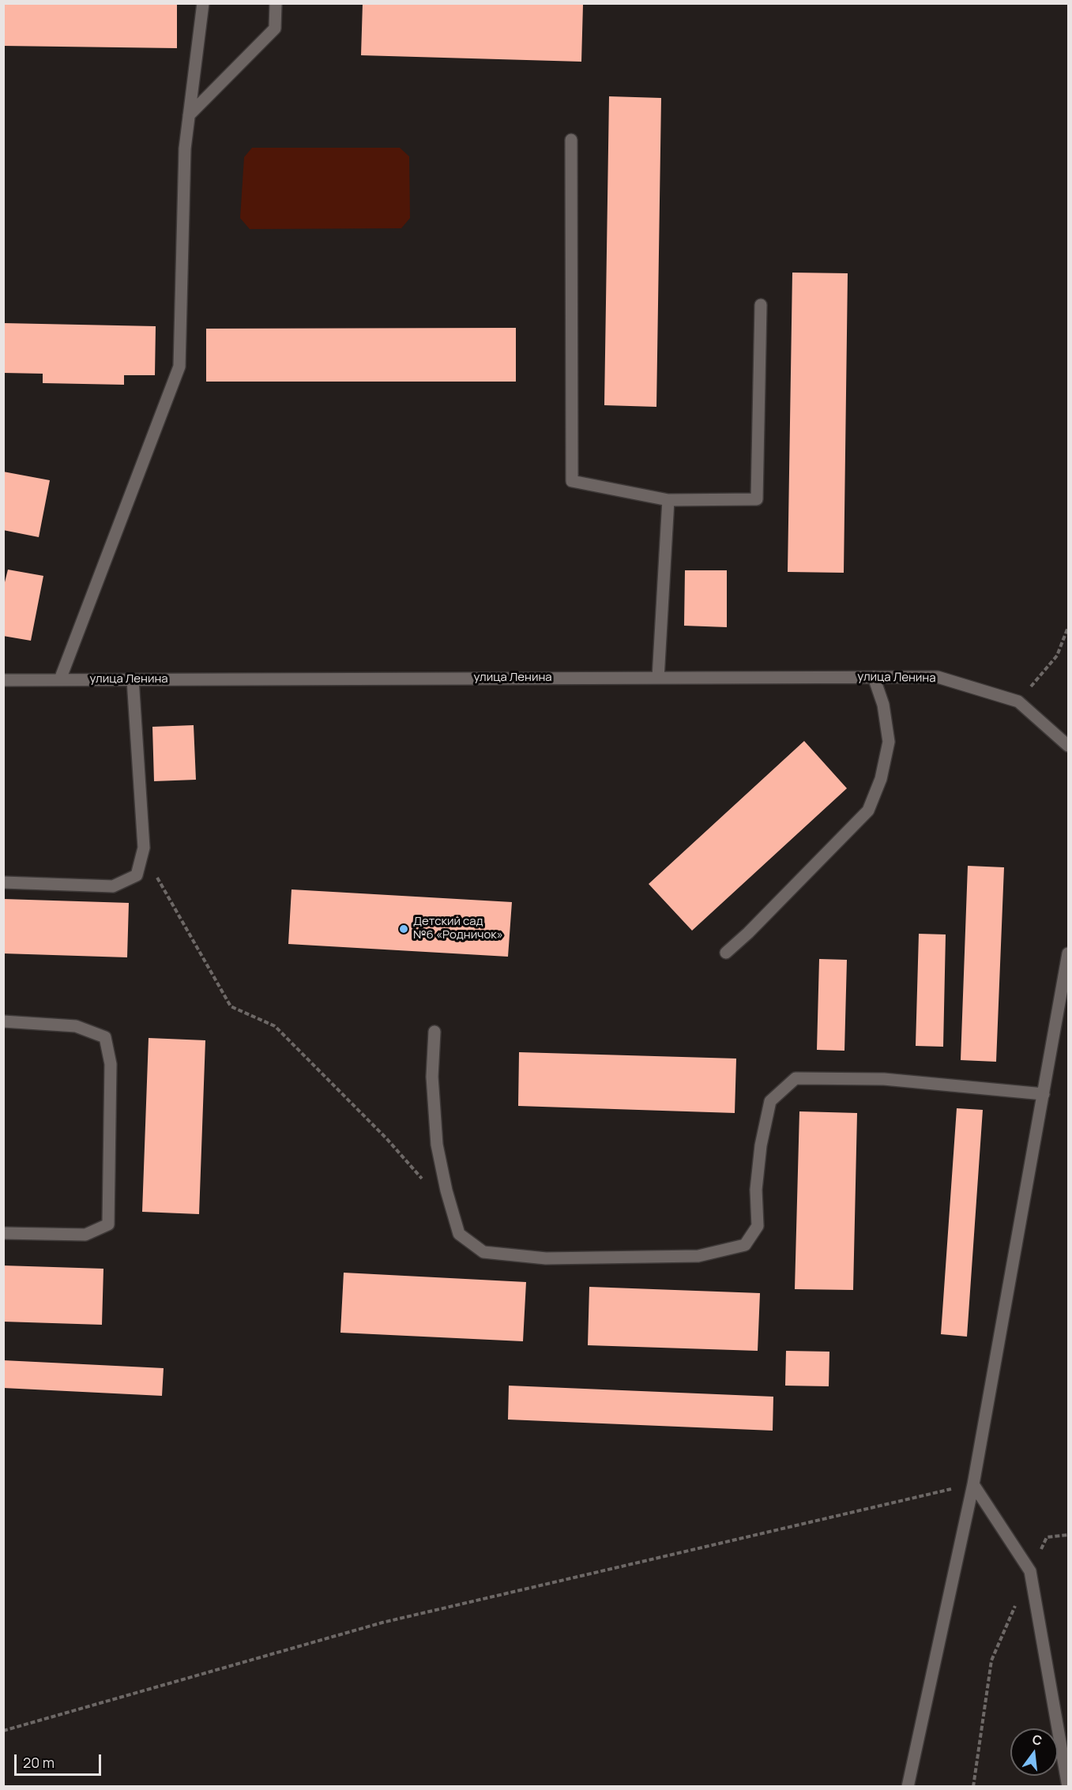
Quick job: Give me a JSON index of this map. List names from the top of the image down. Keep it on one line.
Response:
{"streets":{"street":["улица Ленина"]},"places":["Детский сад №6 «Родничок»"],"scale_bar":"20 m","north":"top"}
